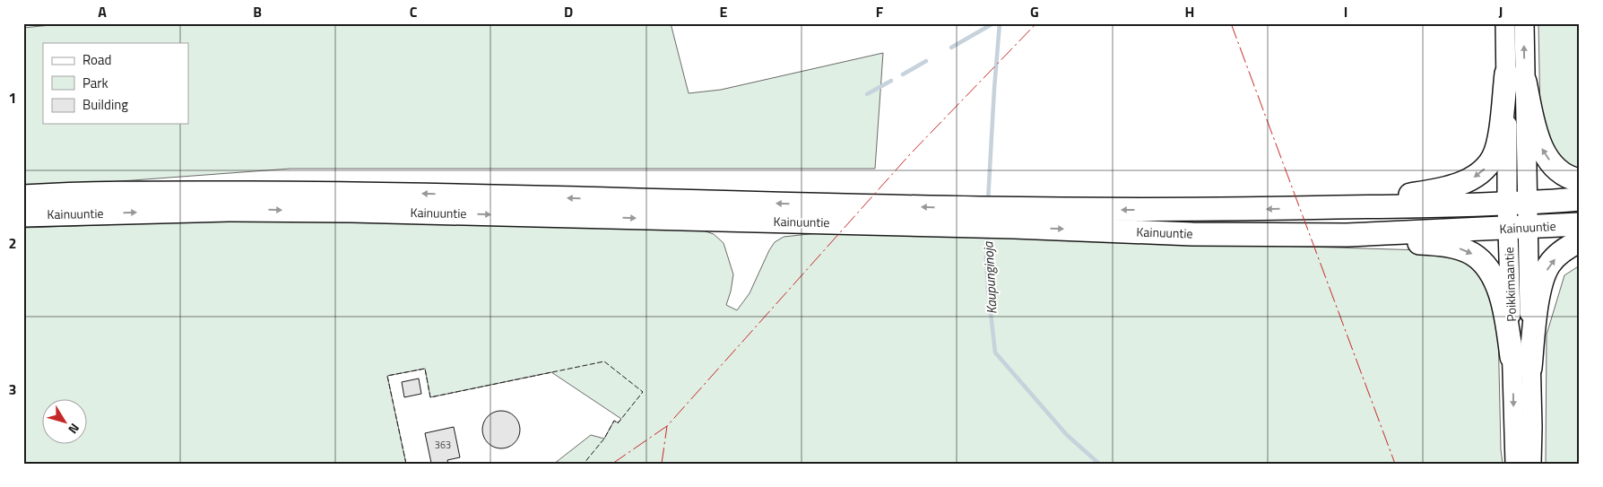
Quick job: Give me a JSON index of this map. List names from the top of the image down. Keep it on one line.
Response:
{"streets":{"highway":["Kainuuntie"],"main road":["Poikkimaantie"]},"crossings":[["Kainuuntie","Poikkimaantie"]],"water":["Kaupunginoja"],"house_numbers":["363"],"legend":["Road","Park","Building"],"north":"bottom right","grid":{"columns":["A","B","C","D","E","F","G","H","I","J"],"rows":["1","2","3"]}}
